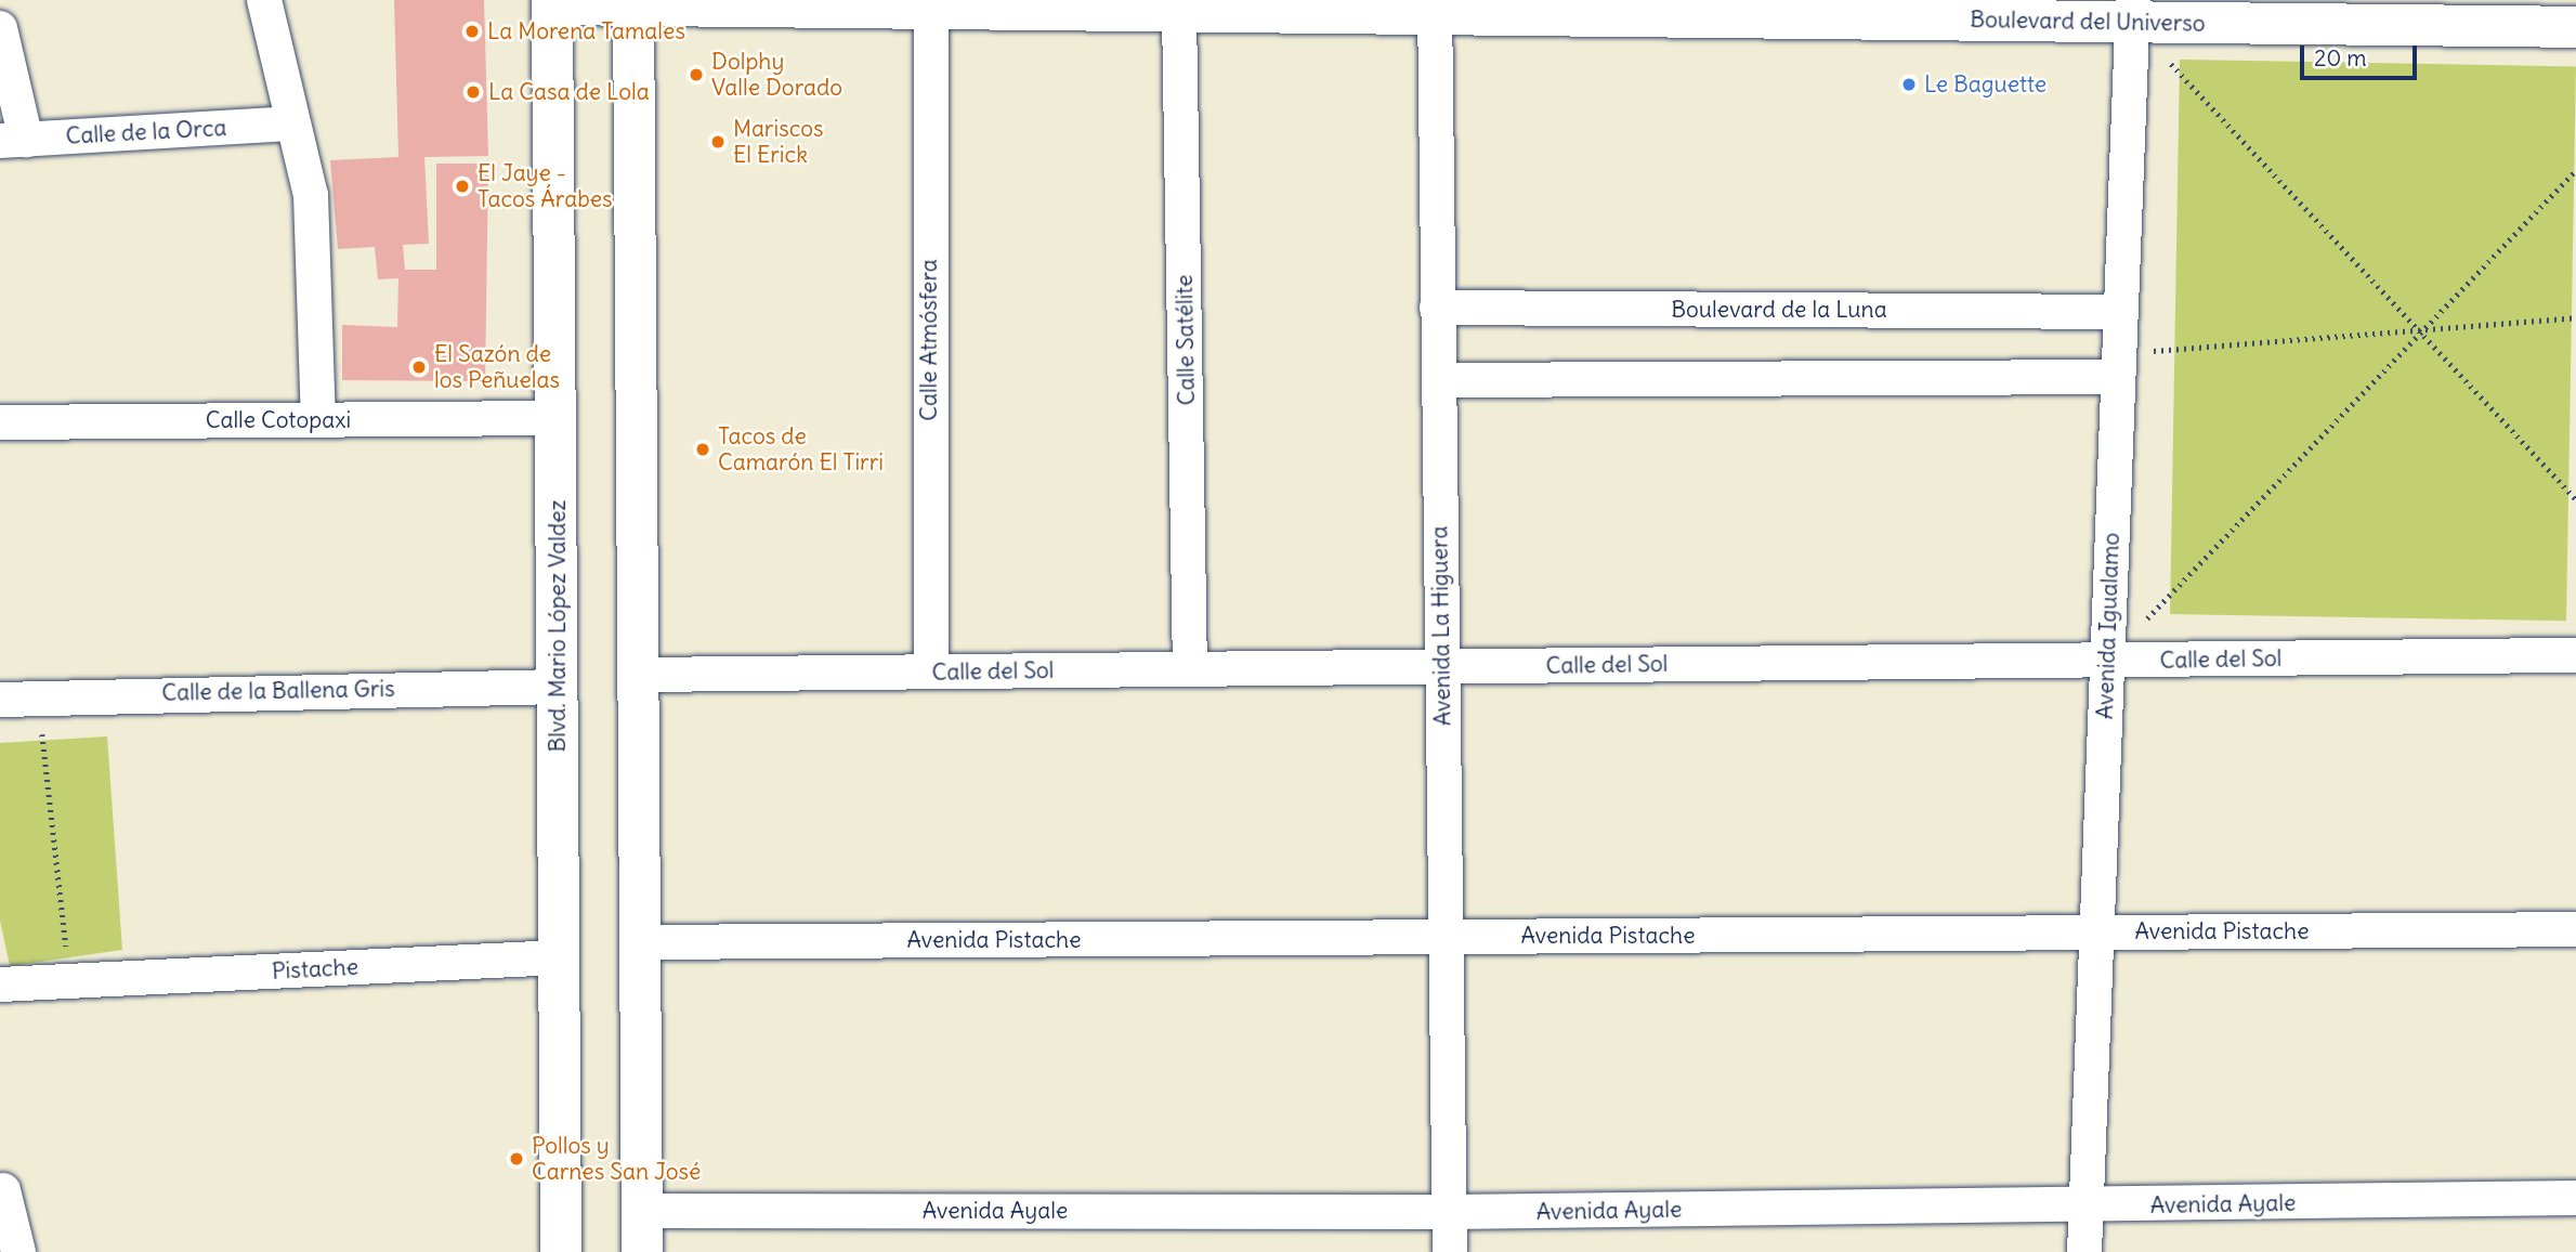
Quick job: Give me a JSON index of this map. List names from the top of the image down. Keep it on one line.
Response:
{"streets":{"main road":["Boulevard del Universo","Blvd. Mario López Valdez"],"street":["Calle de la Orca","Boulevard de la Luna","Calle Atmósfera","Calle Satélite","Calle Cotopaxi","Avenida La Higuera","Avenida Igualamo","Calle del Sol","Calle de la Ballena Gris","Avenida Pistache","Pistache","Avenida Ayale"]},"crossings":[["Boulevard del Universo","Calle Atmósfera"],["Boulevard del Universo","Calle Satélite"],["Boulevard del Universo","Blvd. Mario López Valdez"],["Boulevard del Universo","Avenida La Higuera"],["Boulevard del Universo","Avenida Igualamo"],["Boulevard de la Luna","Avenida La Higuera"],["Boulevard de la Luna","Avenida Igualamo"],["Calle Atmósfera","Calle del Sol"],["Calle Satélite","Calle del Sol"],["Calle Cotopaxi","Blvd. Mario López Valdez"],["Blvd. Mario López Valdez","Calle de la Ballena Gris"],["Blvd. Mario López Valdez","Pistache"],["Avenida La Higuera","Calle del Sol"],["Avenida La Higuera","Avenida Pistache"],["Avenida La Higuera","Avenida Ayale"],["Avenida Igualamo","Calle del Sol"],["Avenida Igualamo","Avenida Pistache"],["Avenida Igualamo","Avenida Ayale"]],"places":["La Morena Tamales","Dolphy Valle Dorado","Le Baguette","La Casa de Lola","Mariscos El Erick","El Jaye - Tacos Árabes","El Sazón de los Peñuelas","Tacos de Camarón El Tirri","Pollos y Carnes San José"],"scale_bar":"20 m"}
